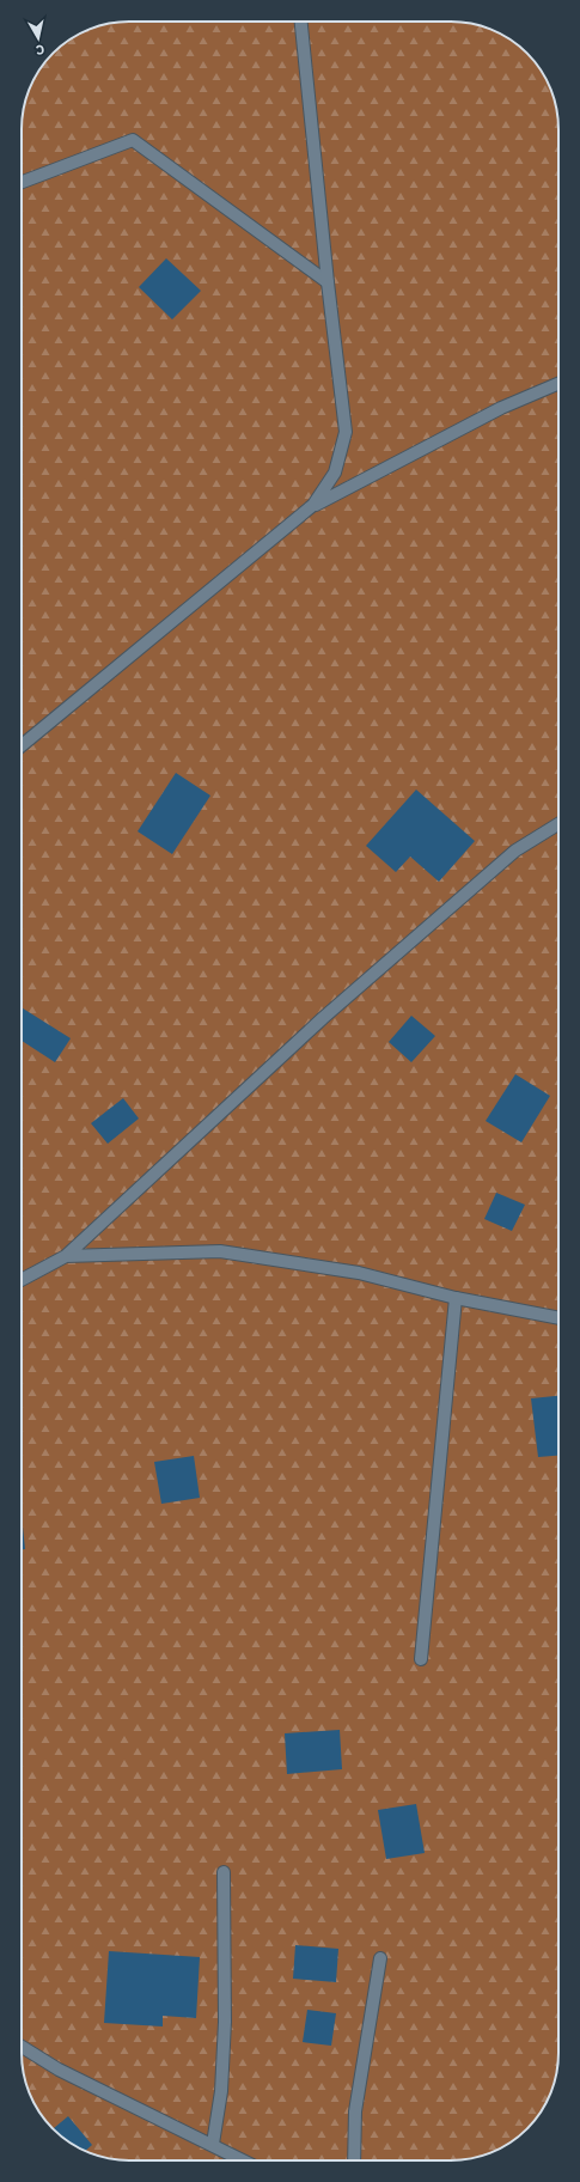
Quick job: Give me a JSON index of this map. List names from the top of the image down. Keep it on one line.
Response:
{"north":"bottom"}
